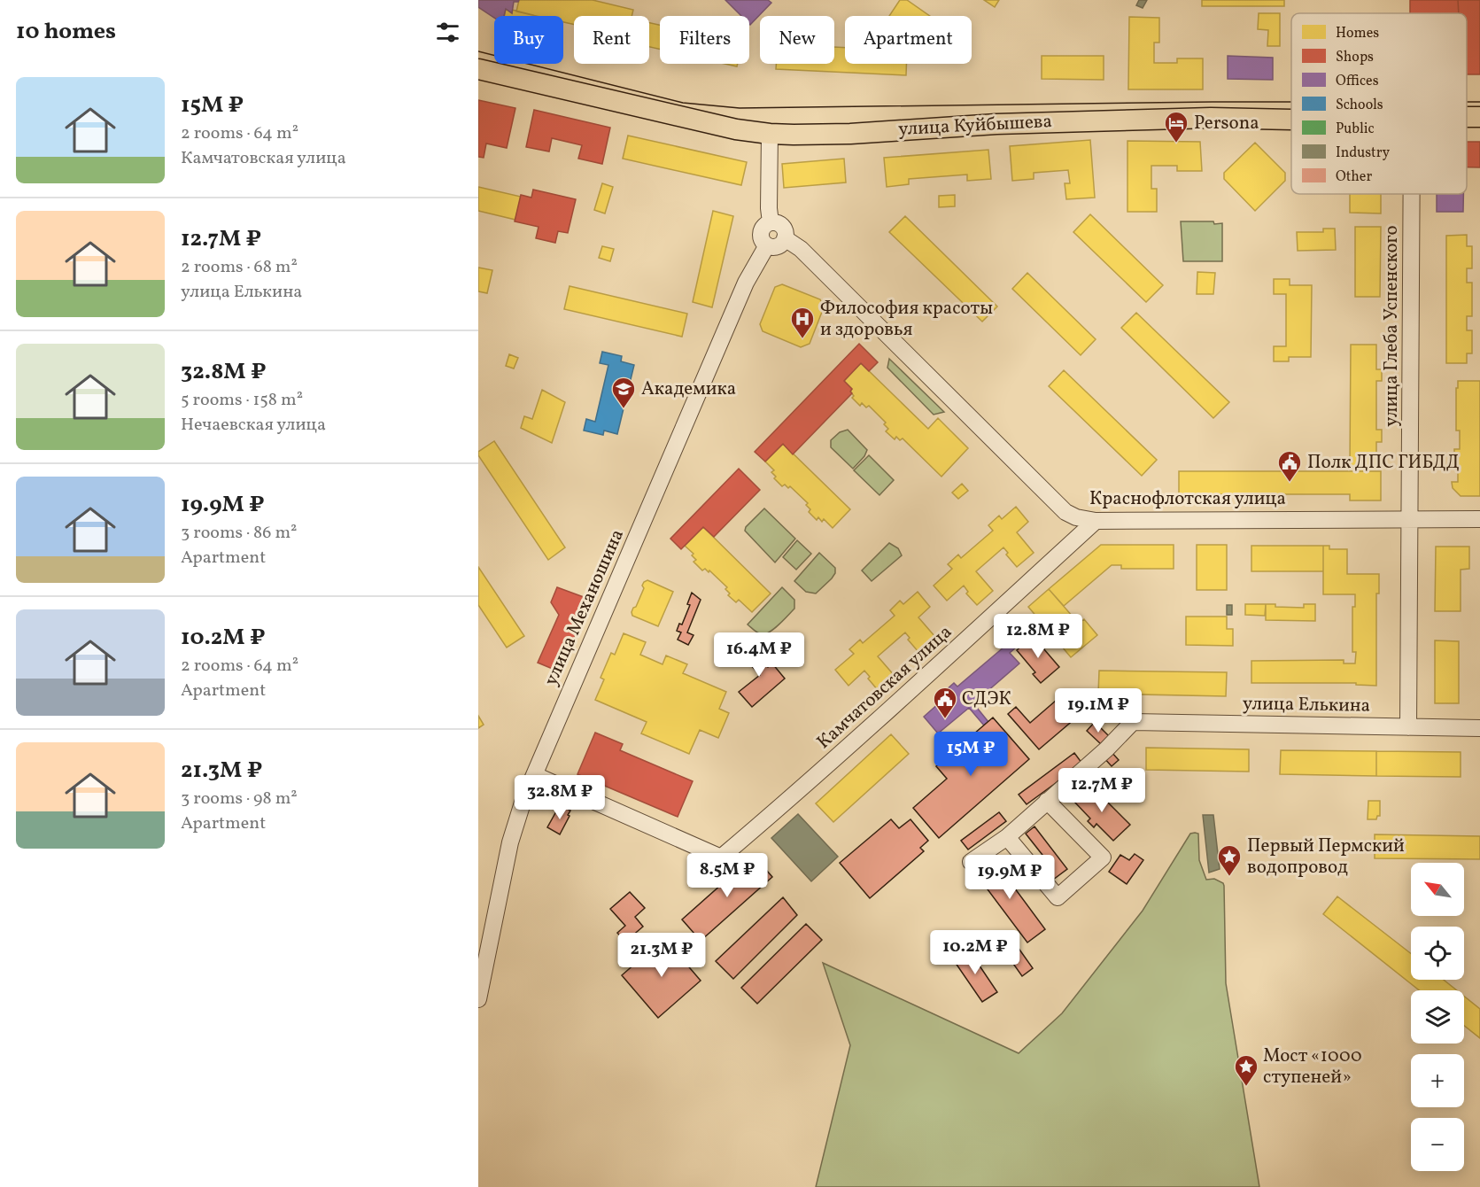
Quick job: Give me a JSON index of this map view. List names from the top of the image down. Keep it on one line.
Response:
{"streets":{"main road":["улица Куйбышева"],"street":["улица Глеба Успенского","Краснофлотская улица","улица Механошина","Камчатовская улица","улица Елькина"]},"crossings":[["улица Глеба Успенского","Краснофлотская улица"],["улица Глеба Успенского","улица Елькина"],["Краснофлотская улица","улица Механошина"],["Краснофлотская улица","Камчатовская улица"],["улица Механошина","Камчатовская улица"]],"places":{"hotel":["Persona"],"hospital":["Философия красоты и здоровья"],"school or university":["Академика"],"public building":["Полк ДПС ГИБДД","СДЭК"],"place":["Первый Пермский водопровод","Мост «1000 ступеней»"]},"legend":["Homes","Shops","Offices","Schools","Public","Industry","Other"],"north":"top left","page":{"heading":"10 homes","chip":["Buy","Rent","Filters","New","Apartment"],"list":[{"name":"15M ₽","note":"2 rooms · 64 m² · Камчатовская улица"},{"name":"12.7M ₽","note":"2 rooms · 68 m² · улица Елькина"},{"name":"32.8M ₽","note":"5 rooms · 158 m² · Нечаевская улица"},{"name":"19.9M ₽","note":"3 rooms · 86 m² · Apartment"},{"name":"10.2M ₽","note":"2 rooms · 64 m² · Apartment"},{"name":"21.3M ₽","note":"3 rooms · 98 m² · Apartment"}],"price":["12.8M ₽","16.4M ₽","19.1M ₽","15M ₽","12.7M ₽","32.8M ₽","8.5M ₽","19.9M ₽","10.2M ₽","21.3M ₽"],"map_buttons":["+","−"]}}
